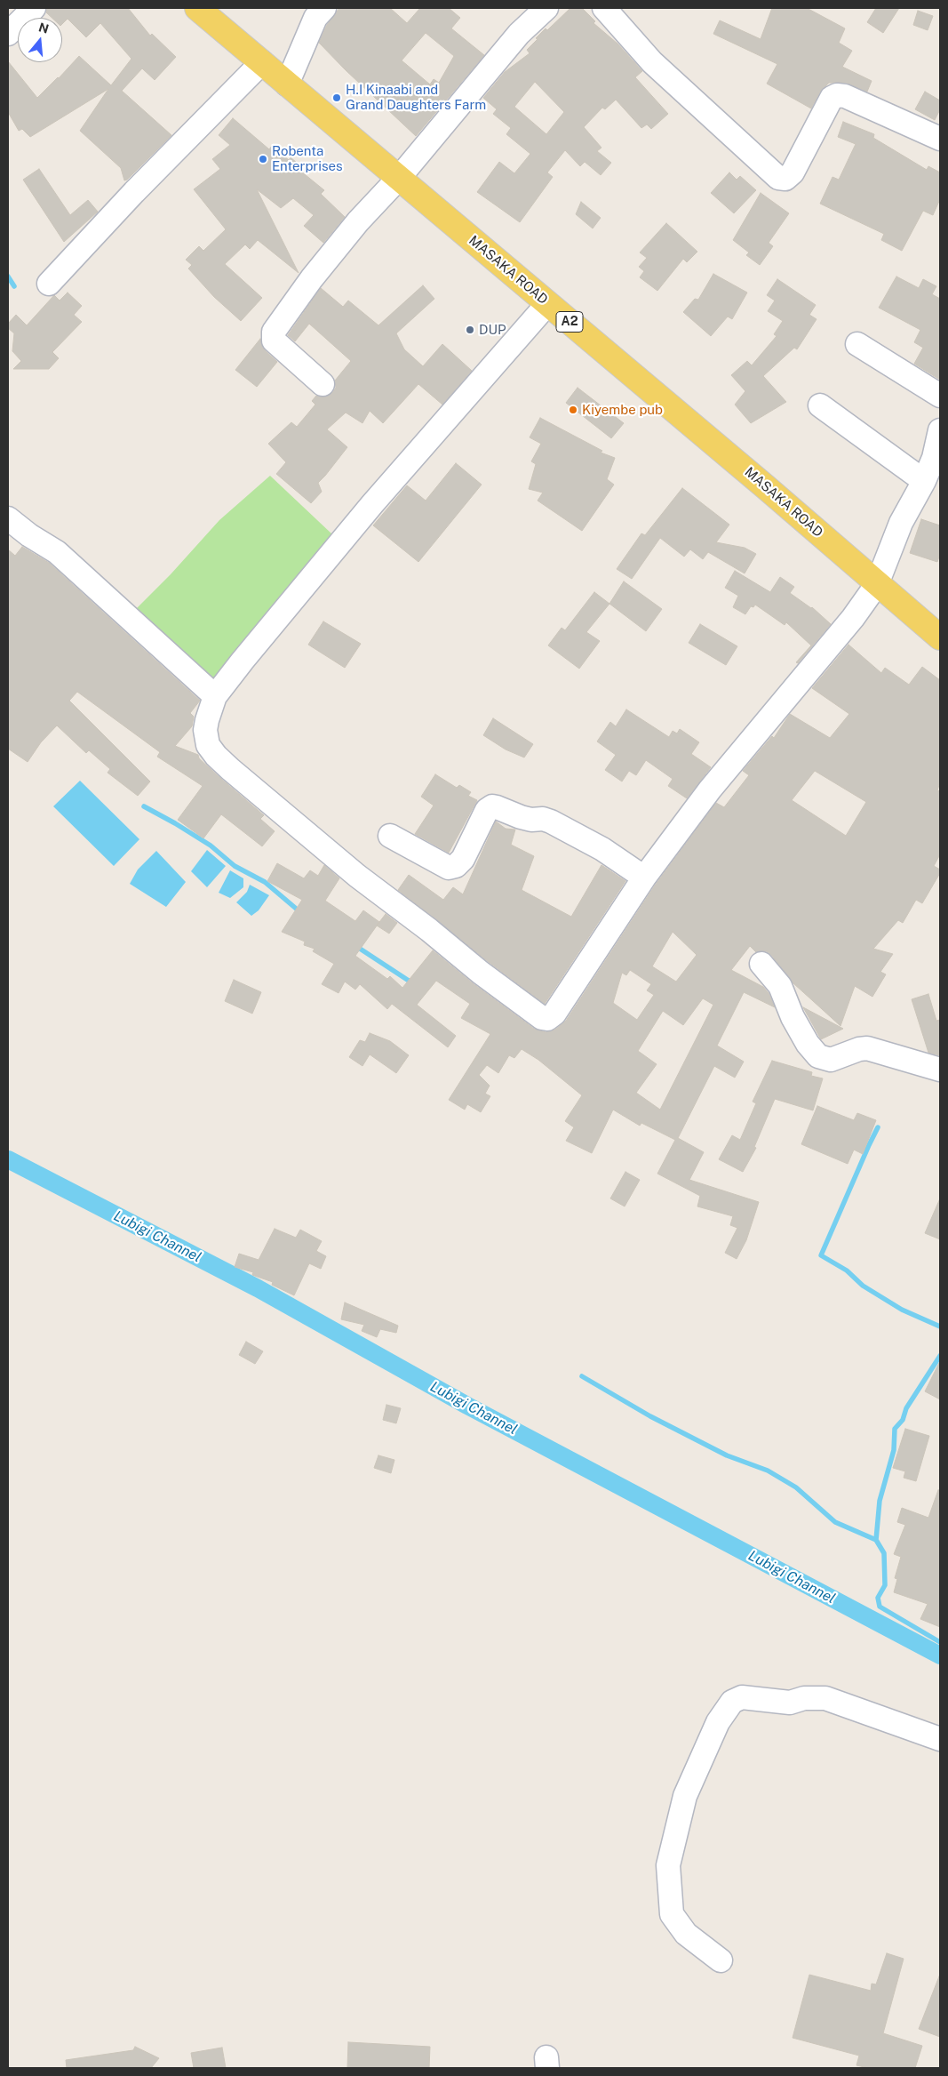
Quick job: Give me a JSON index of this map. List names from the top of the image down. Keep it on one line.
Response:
{"streets":{"main road":["MASAKA ROAD","A2"]},"water":["Lubigi Channel"],"places":["H.I Kinaabi and Grand Daughters Farm","Robenta Enterprises","DUP","Kiyembe pub"],"north":"top"}
